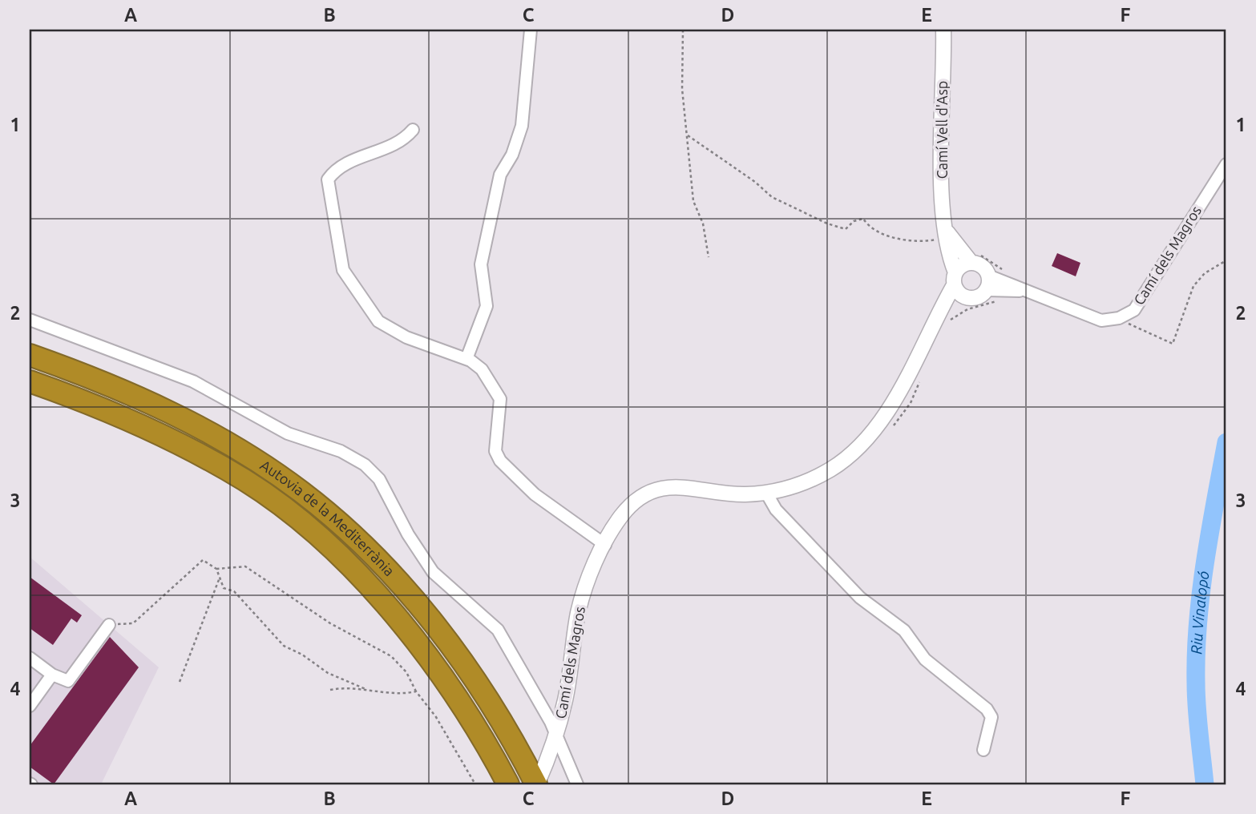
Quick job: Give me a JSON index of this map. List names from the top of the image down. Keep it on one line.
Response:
{"streets":{"highway":["Autovia de la Mediterrània"],"street":["Camí Vell d'Asp","Camí dels Magros"]},"crossings":[["Camí Vell d'Asp","Camí dels Magros"],["Camí dels Magros","Autovia de la Mediterrània"]],"water":["Riu Vinalopó"],"grid":{"columns":["A","B","C","D","E","F"],"rows":["1","2","3","4"]}}
